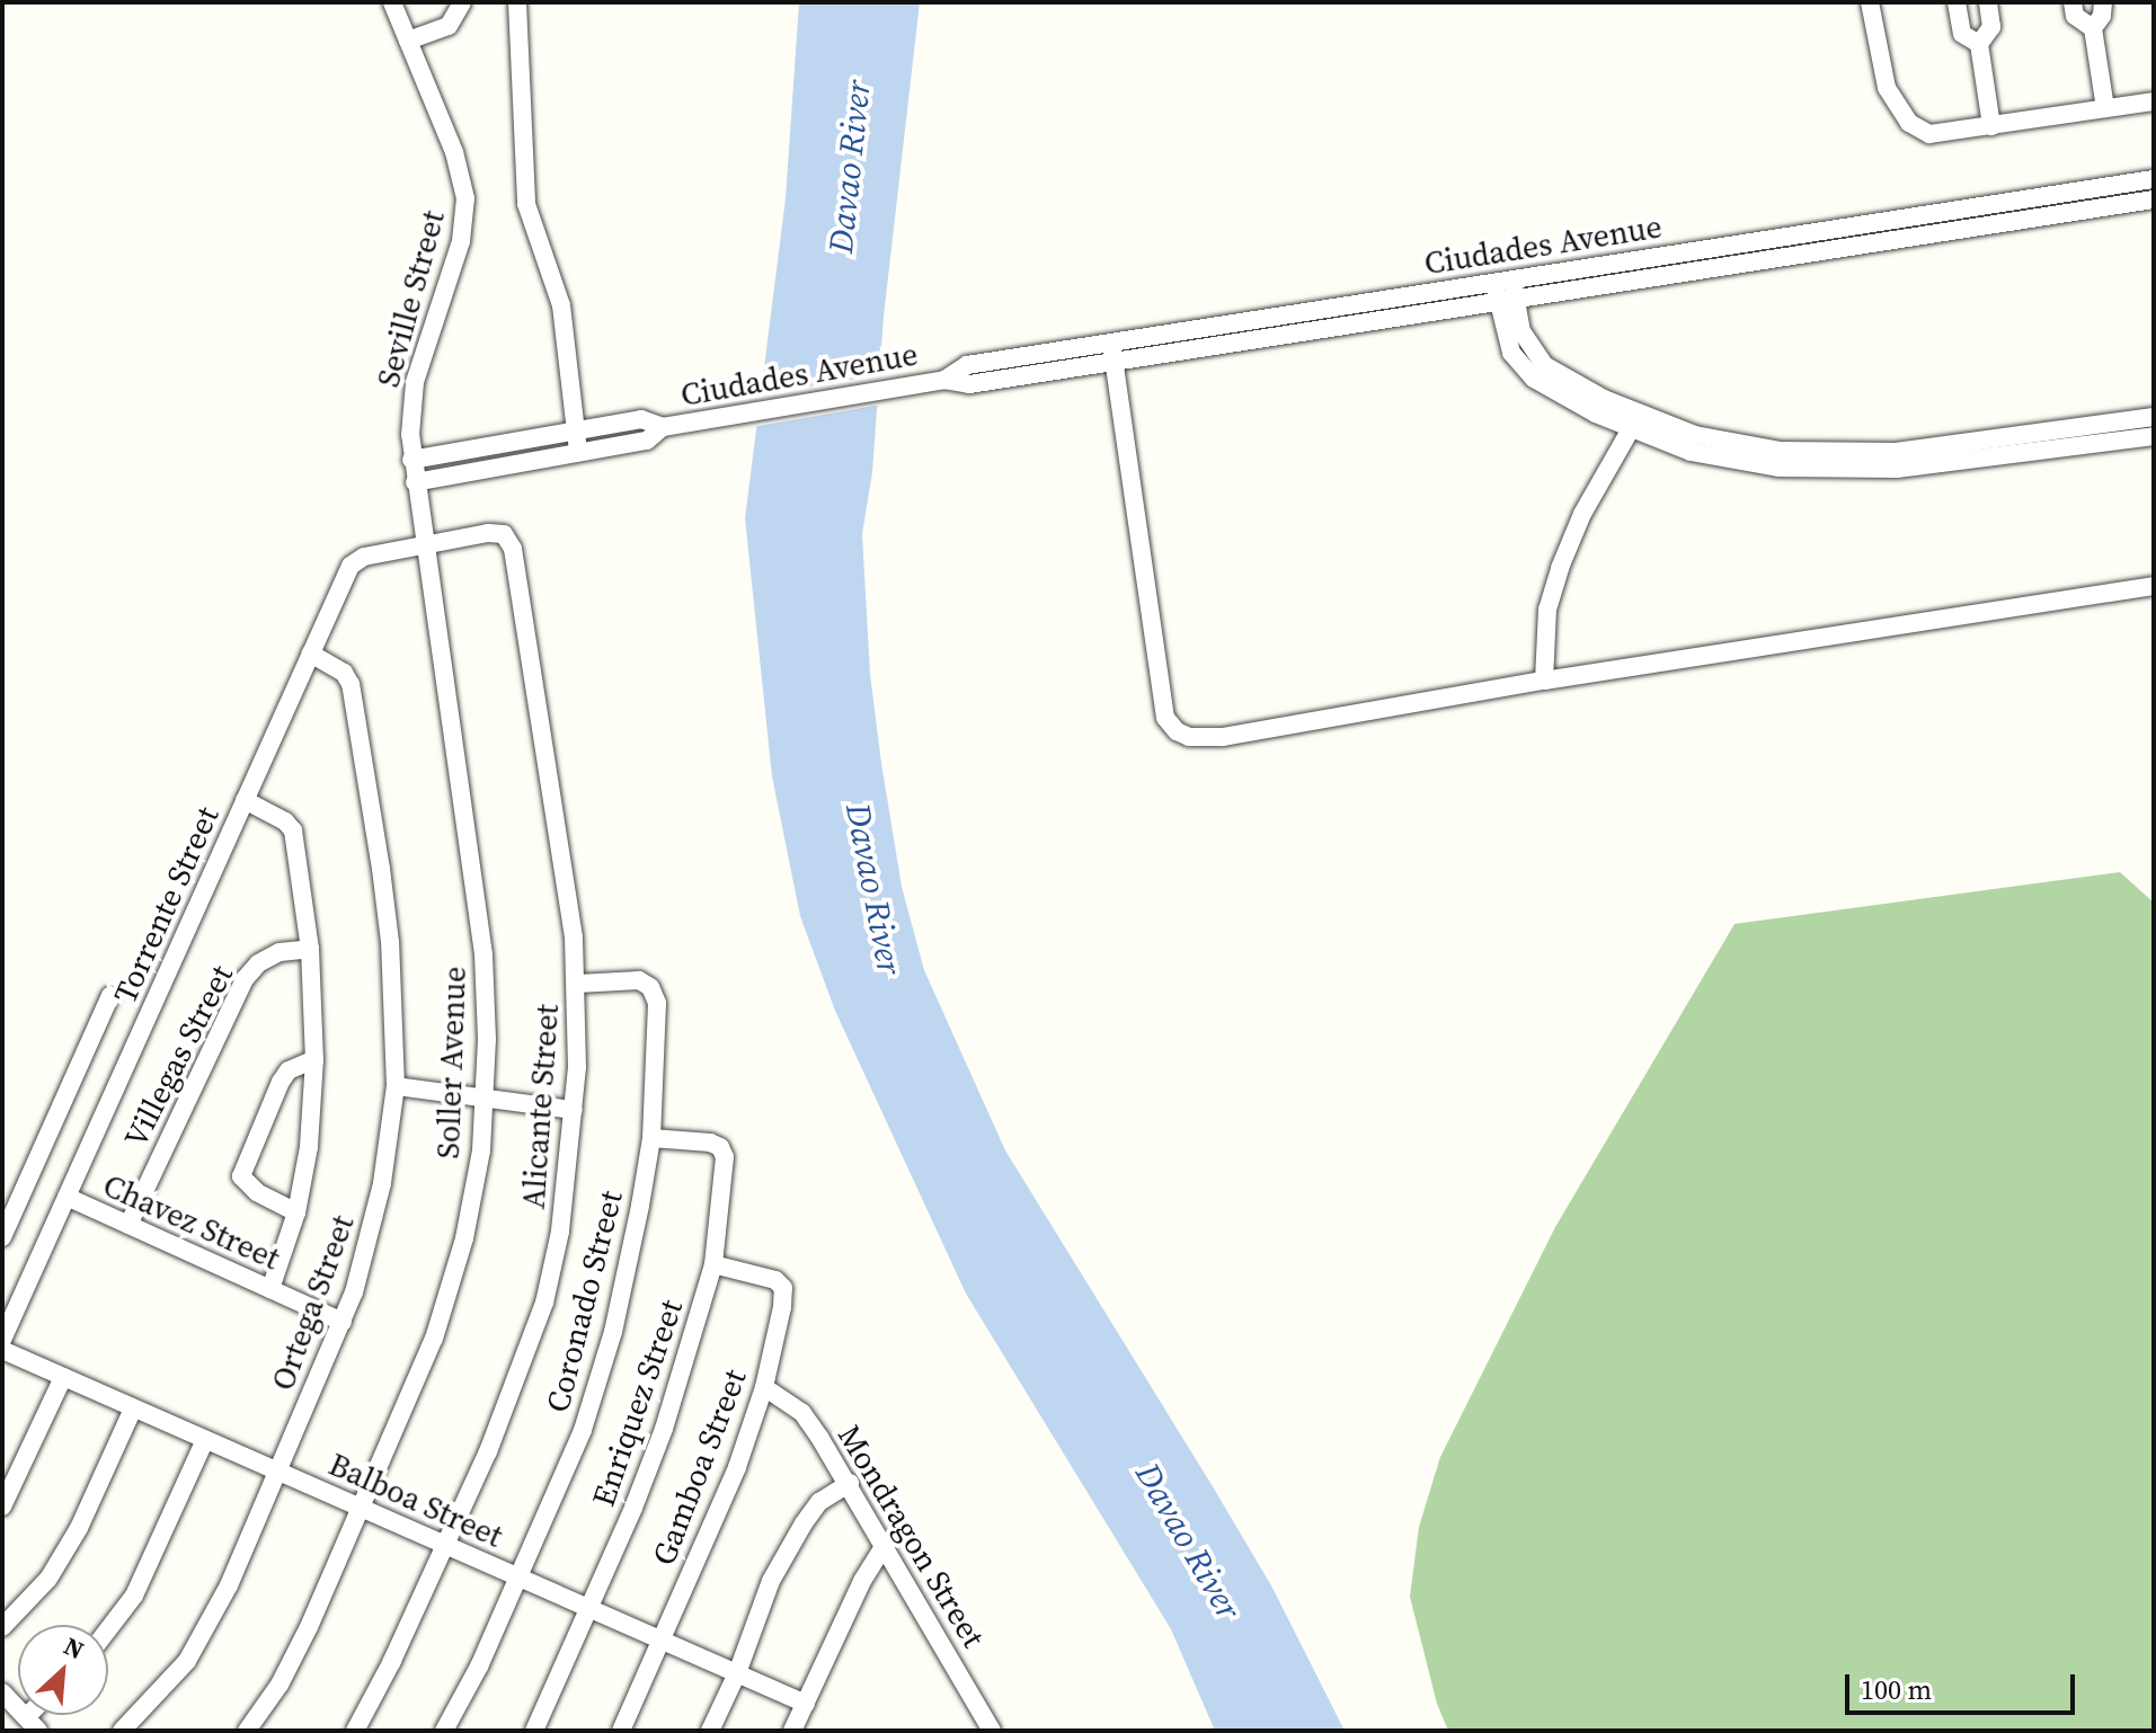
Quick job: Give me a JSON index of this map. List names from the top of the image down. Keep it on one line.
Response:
{"streets":{"street":["Ciudades Avenue","Seville Street","Torrente Street","Villegas Street","Soller Avenue","Alicante Street","Chavez Street","Coronado Street","Ortega Street","Enriquez Street","Gamboa Street","Balboa Street","Mondragon Street"]},"crossings":[["Ciudades Avenue","Seville Street"],["Ciudades Avenue","Soller Avenue"],["Seville Street","Soller Avenue"],["Torrente Street","Soller Avenue"],["Torrente Street","Alicante Street"],["Torrente Street","Chavez Street"],["Torrente Street","Ortega Street"],["Villegas Street","Chavez Street"],["Soller Avenue","Alicante Street"],["Soller Avenue","Balboa Street"],["Alicante Street","Coronado Street"],["Alicante Street","Balboa Street"],["Chavez Street","Ortega Street"],["Coronado Street","Enriquez Street"],["Coronado Street","Balboa Street"],["Ortega Street","Balboa Street"],["Enriquez Street","Gamboa Street"],["Enriquez Street","Balboa Street"],["Gamboa Street","Balboa Street"],["Gamboa Street","Mondragon Street"]],"water":["Davao River"],"scale_bar":"100 m","north":"top right"}
